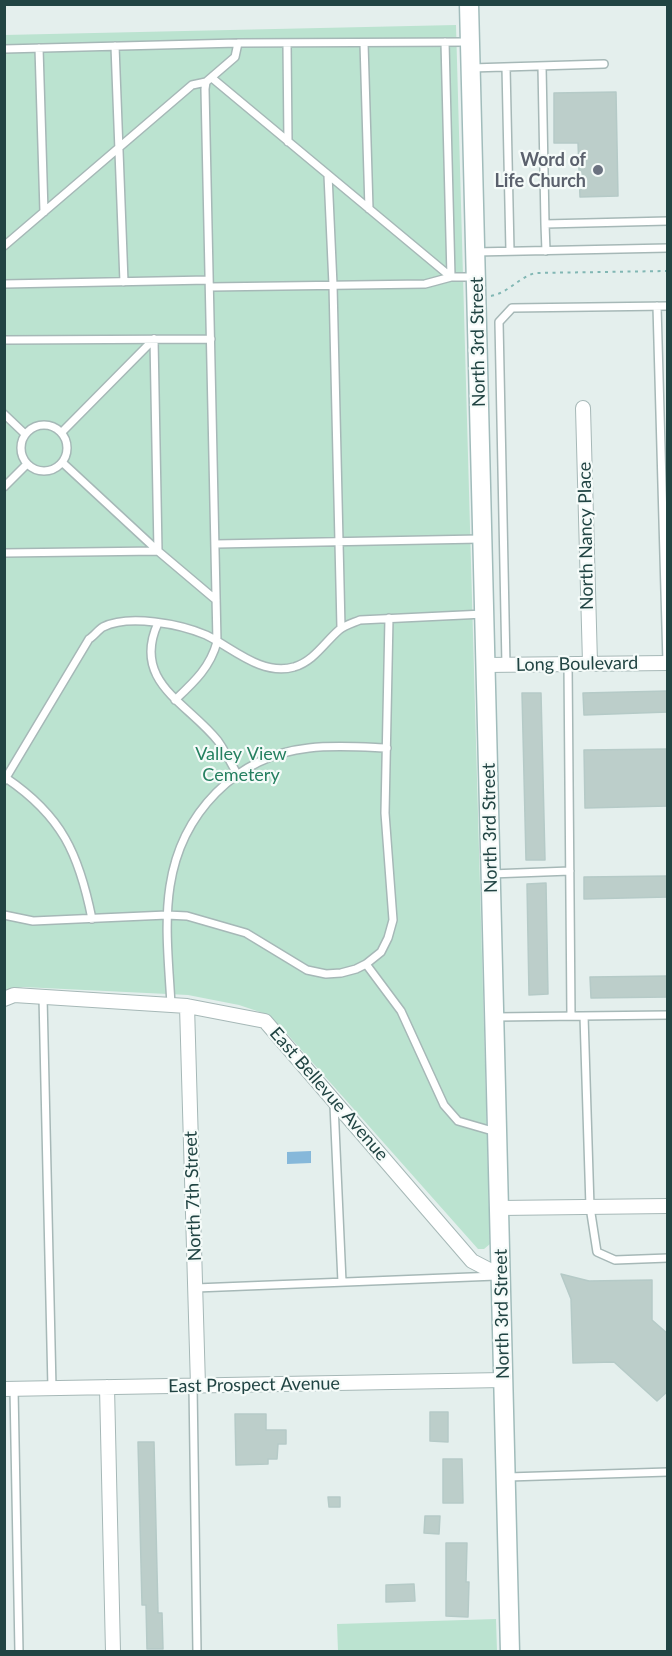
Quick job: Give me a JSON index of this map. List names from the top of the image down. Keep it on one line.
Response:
{"streets":{"main road":["North 3rd Street"],"street":["North Nancy Place","Long Boulevard","East Bellevue Avenue","North 7th Street","East Prospect Avenue"]},"crossings":[["North 3rd Street","Long Boulevard"],["North 3rd Street","East Bellevue Avenue"],["North 3rd Street","East Prospect Avenue"],["North Nancy Place","Long Boulevard"],["East Bellevue Avenue","North 7th Street"],["North 7th Street","East Prospect Avenue"]],"parks":["Valley View Cemetery"],"places":["Word of Life Church"]}
